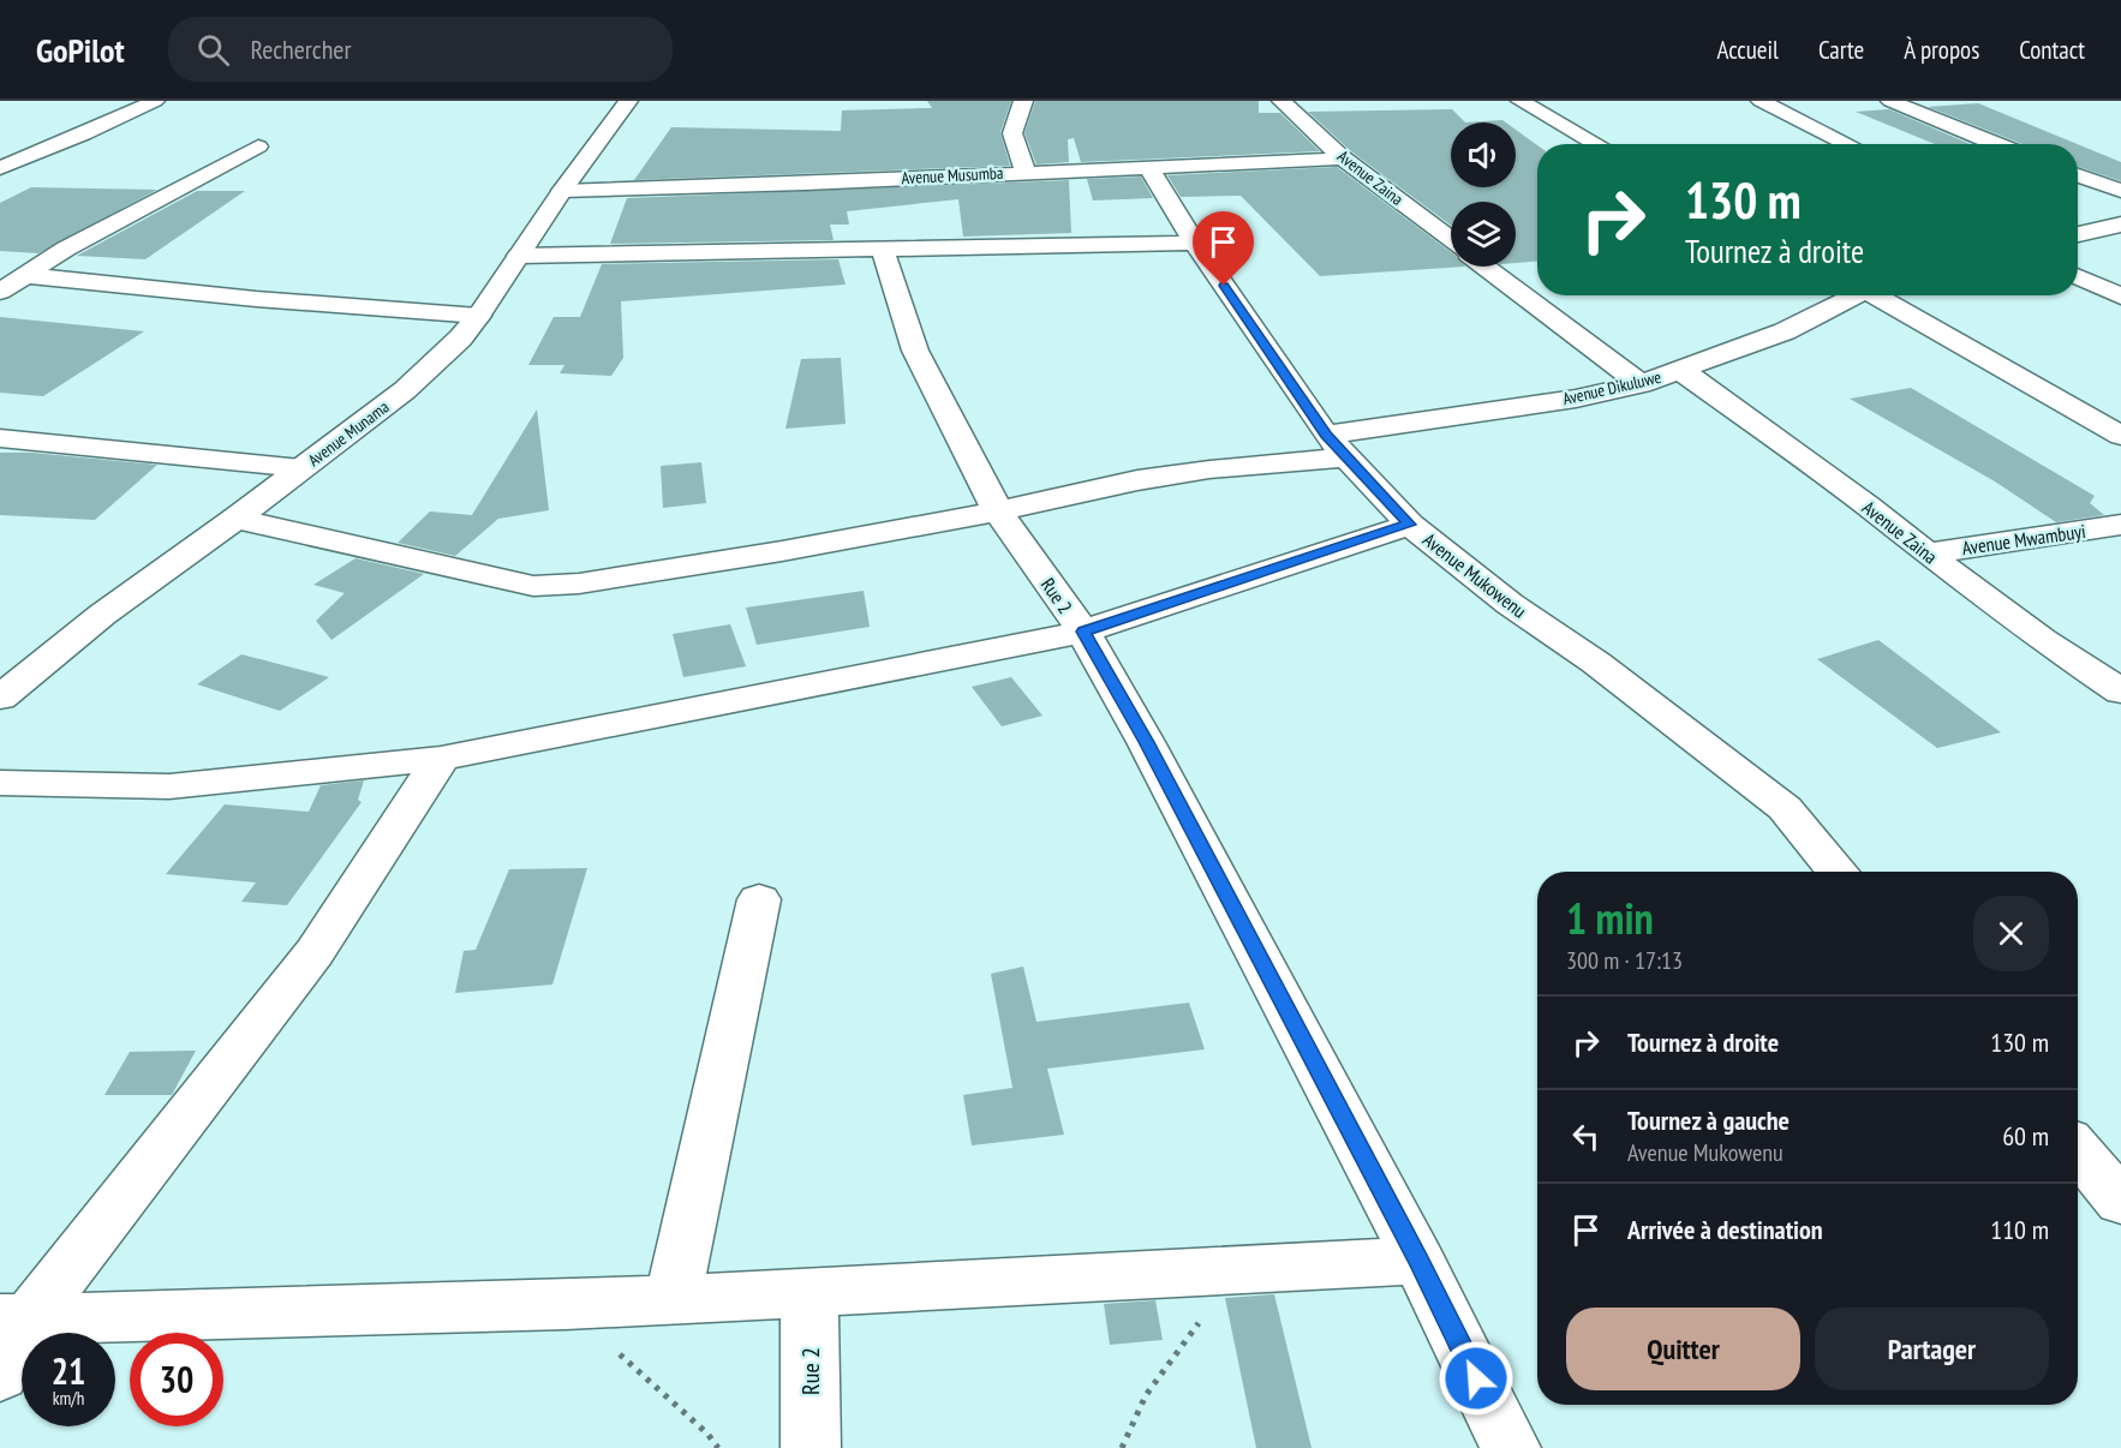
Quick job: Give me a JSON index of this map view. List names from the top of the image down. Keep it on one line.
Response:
{"streets":{"street":["Avenue Musumba","Avenue Zaina","Avenue Dikuluwe","Avenue Munama","Avenue Mwambuyi","Avenue Mukowenu","Rue 2"]},"crossings":[["Avenue Musumba","Avenue Zaina"],["Avenue Musumba","Avenue Munama"],["Avenue Musumba","Avenue Mukowenu"],["Avenue Zaina","Avenue Dikuluwe"],["Avenue Zaina","Avenue Mwambuyi"],["Avenue Dikuluwe","Avenue Munama"],["Avenue Dikuluwe","Avenue Mukowenu"],["Avenue Dikuluwe","Rue 2"]],"page":{"header":"GoPilot","search":"Rechercher","nav":["Accueil","Carte","À propos","Contact"],"turn":["130 m","Tournez à droite"],"heading":["1 min","300 m · 17:13"],"list":[{"name":"Tournez à droite","value":"130 m"},{"name":"Tournez à gauche","note":"Avenue Mukowenu","value":"60 m"},{"name":"Arrivée à destination","value":"110 m"}],"buttons":["Quitter","Partager"],"speed":"21 km/h","limit":"30"}}
